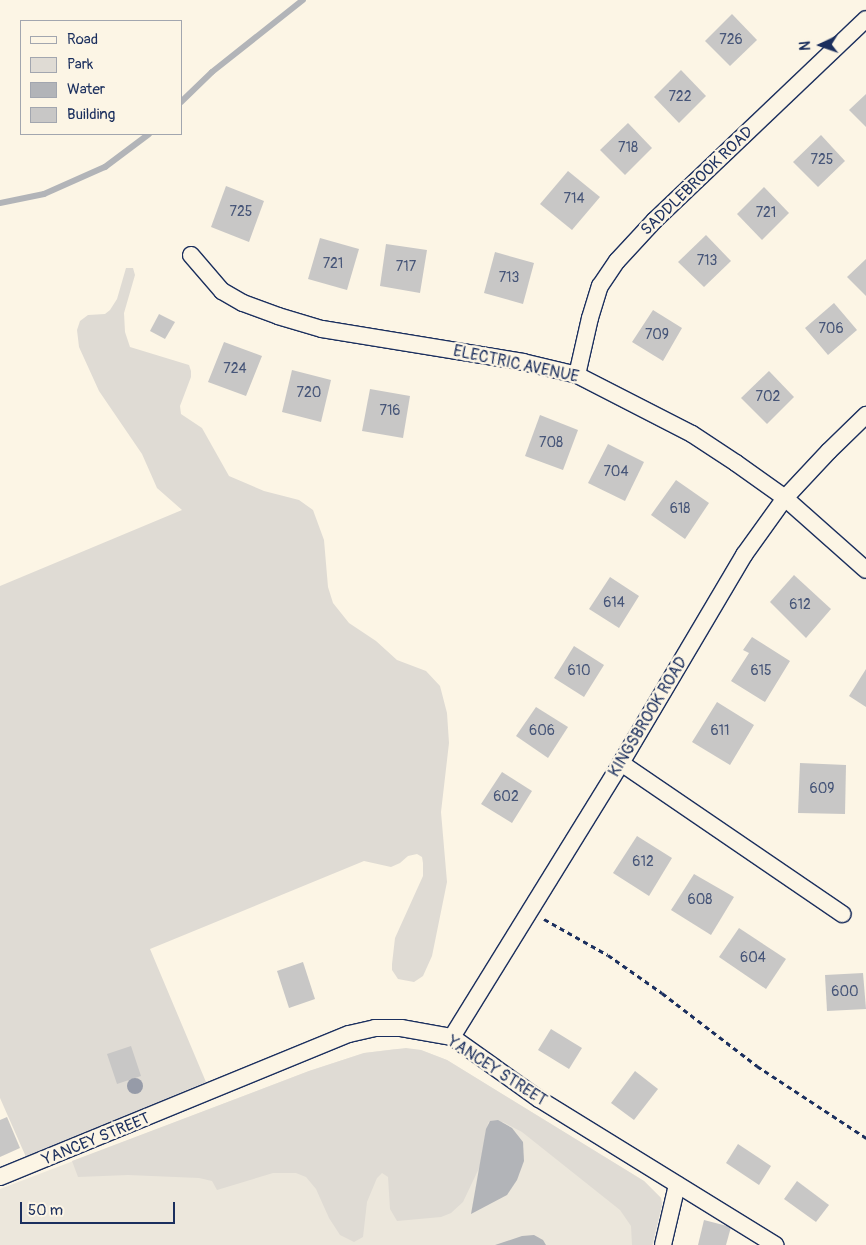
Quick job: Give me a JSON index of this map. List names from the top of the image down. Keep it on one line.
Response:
{"streets":{"street":["SADDLEBROOK ROAD","ELECTRIC AVENUE","KINGSBROOK ROAD","YANCEY STREET"]},"crossings":[["SADDLEBROOK ROAD","ELECTRIC AVENUE"],["ELECTRIC AVENUE","KINGSBROOK ROAD"],["KINGSBROOK ROAD","YANCEY STREET"]],"house_numbers":["726","722","718","725","714","725","721","713","721","717","713","706","709","724","720","702","716","708","704","618","614","612","610","615","606","611","609","602","612","608","604","600"],"legend":["Road","Park","Water","Building"],"scale_bar":"50 m","north":"left"}
